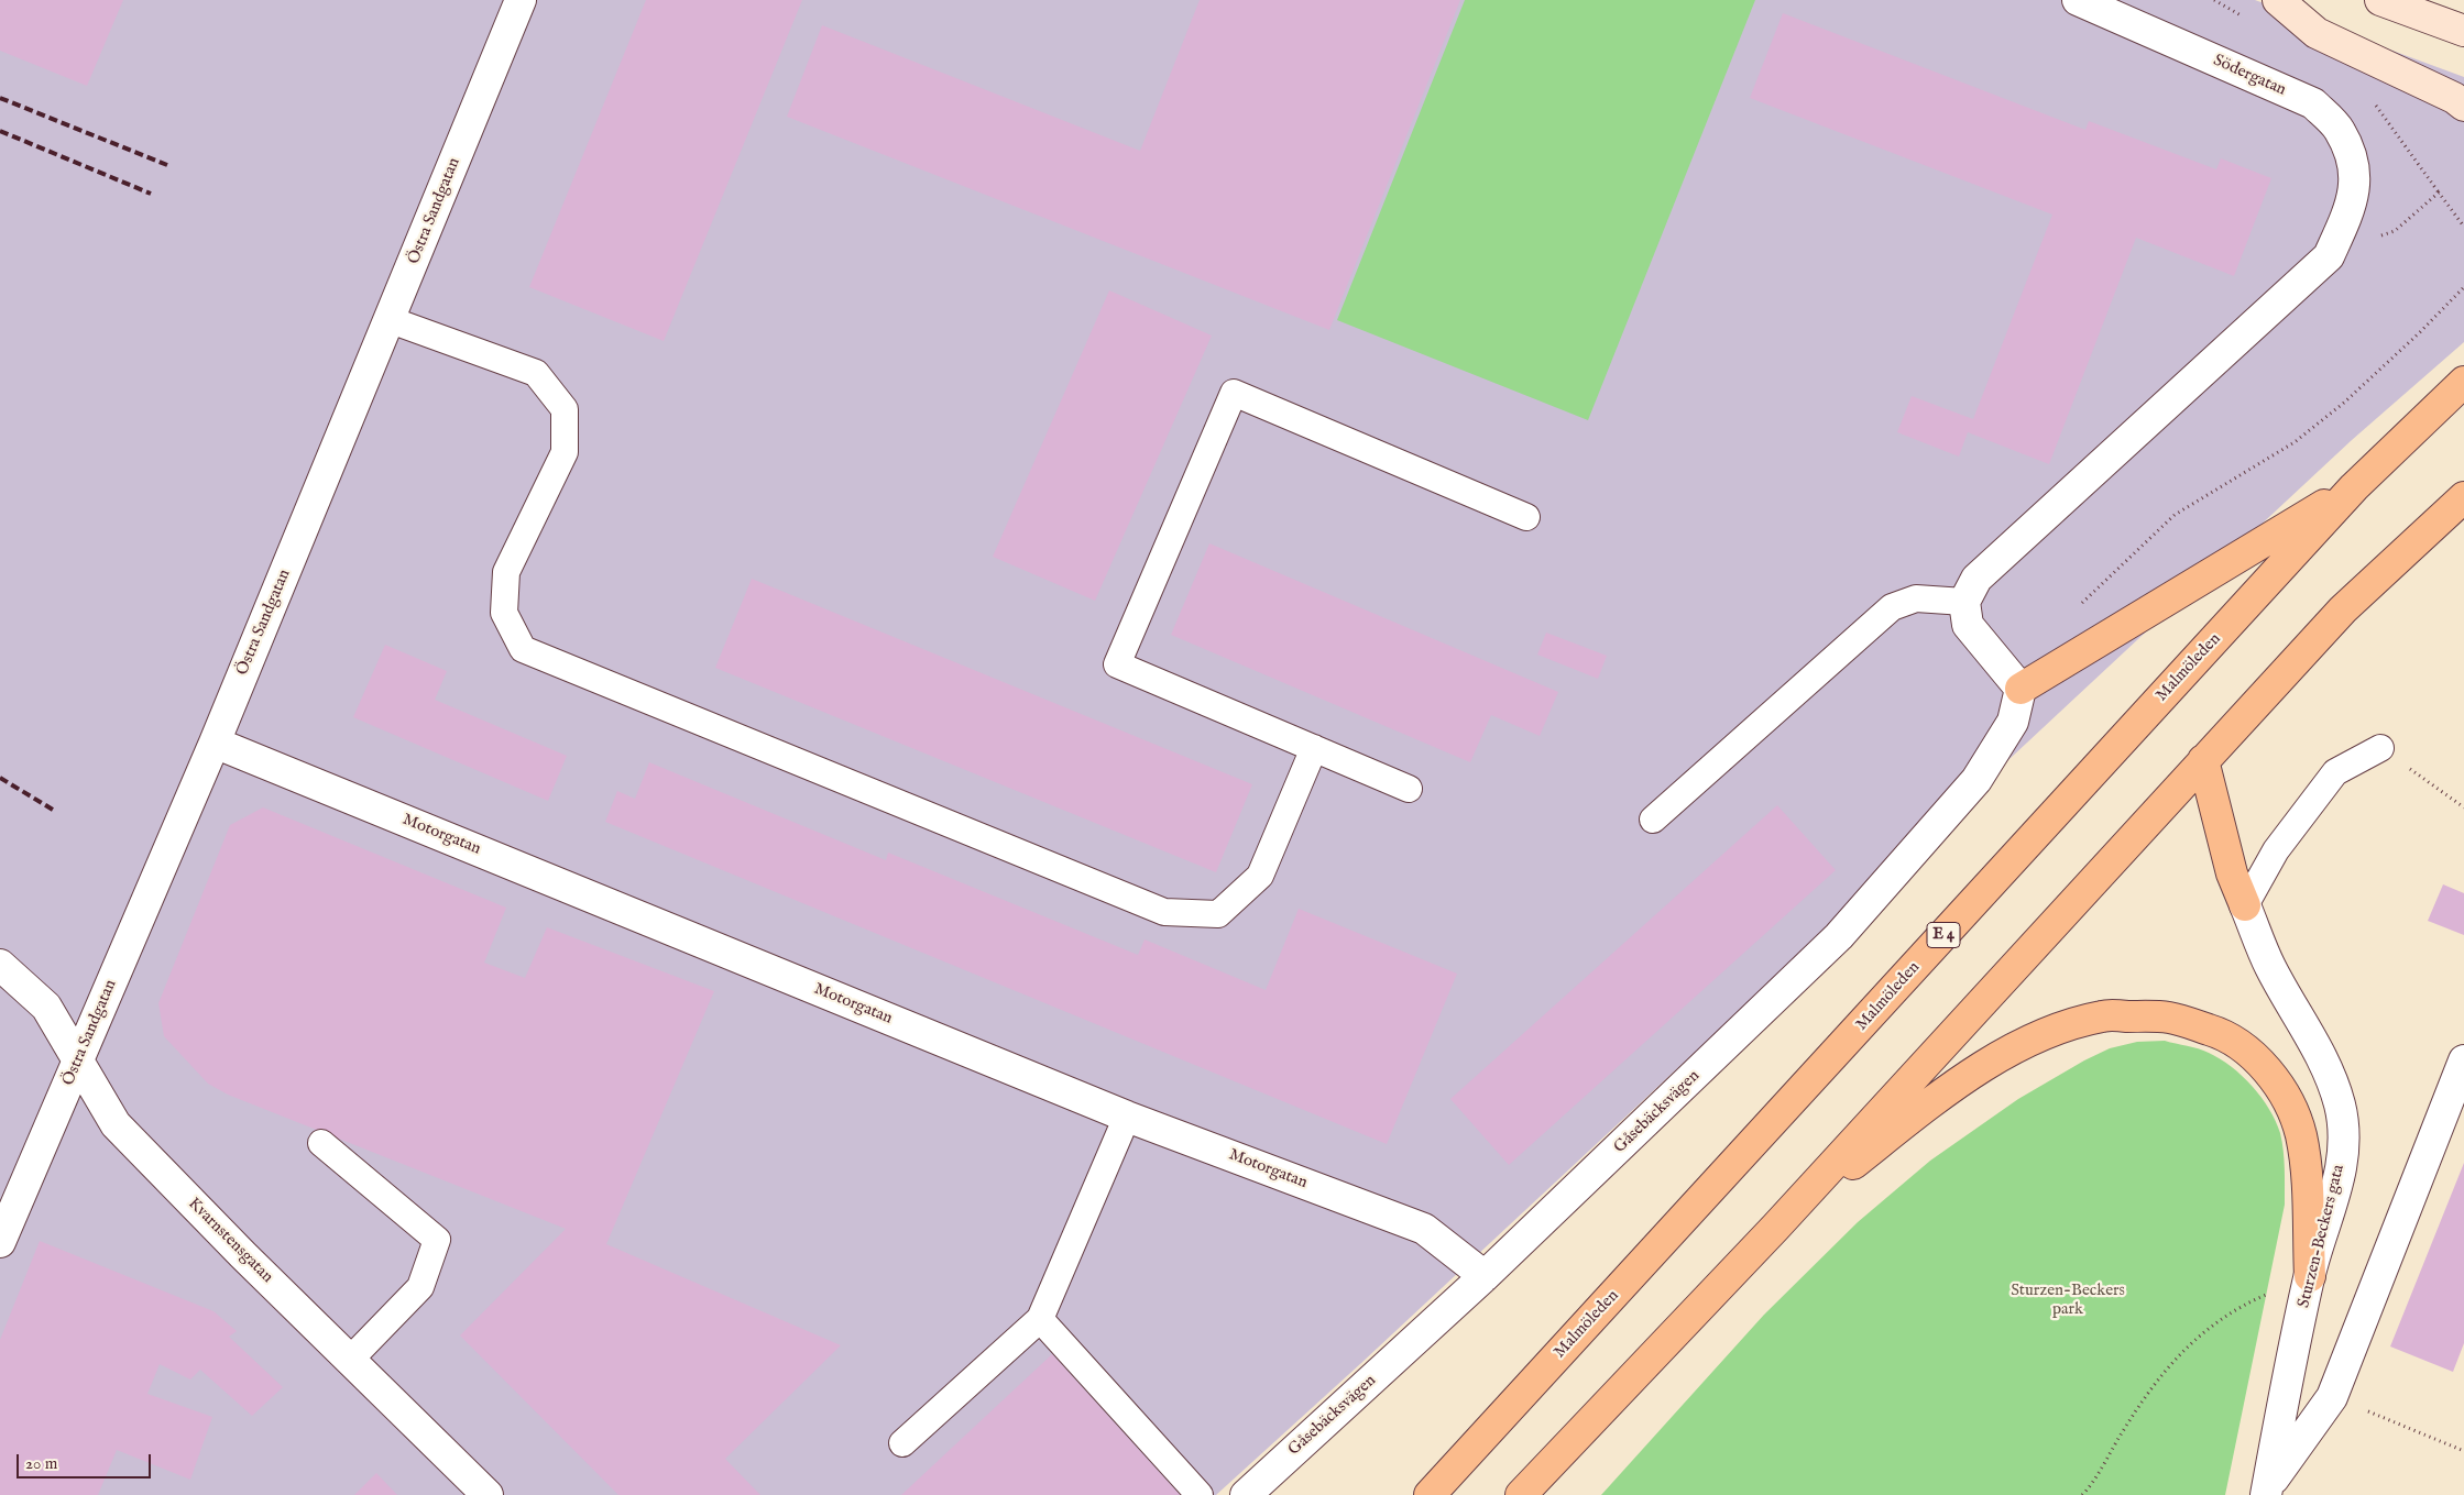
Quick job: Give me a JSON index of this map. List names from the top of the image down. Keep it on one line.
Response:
{"streets":{"highway":["Malmöleden","E 4"],"street":["Södergatan","Östra Sandgatan","Motorgatan","Gåsebäcksvägen","Sturzen-Beckers gata","Kvarnstensgatan"]},"crossings":[["Östra Sandgatan","Motorgatan"],["Östra Sandgatan","Kvarnstensgatan"],["Motorgatan","Gåsebäcksvägen"]],"parks":["Sturzen-Beckers park"],"scale_bar":"20 m"}
